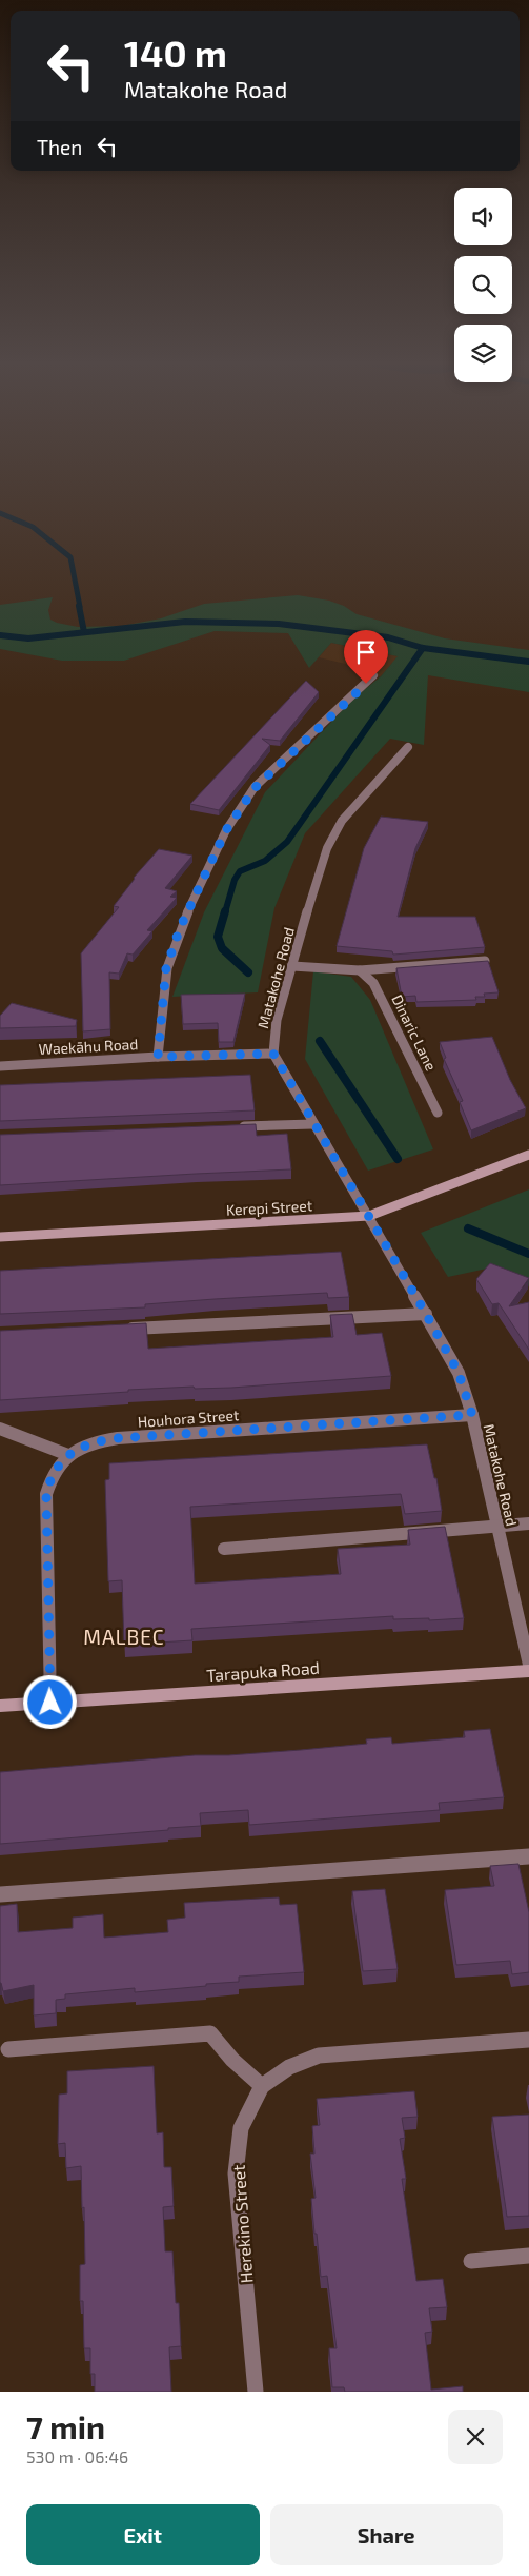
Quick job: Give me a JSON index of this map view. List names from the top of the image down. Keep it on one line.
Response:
{"streets":{"street":["Matakohe Road","Dinaric Lane","Waekāhu Road","Kerepi Street","Houhora Street","Tarapuka Road","Herekino Street"]},"crossings":[["Matakohe Road","Waekāhu Road"],["Matakohe Road","Kerepi Street"],["Matakohe Road","Houhora Street"],["Houhora Street","Tarapuka Road"]],"districts":["MALBEC"],"page":{"turn":["140 m","Matakohe Road"],"then":"Then","heading":["7 min","530 m · 06:46"],"buttons":["Exit","Share"]}}
